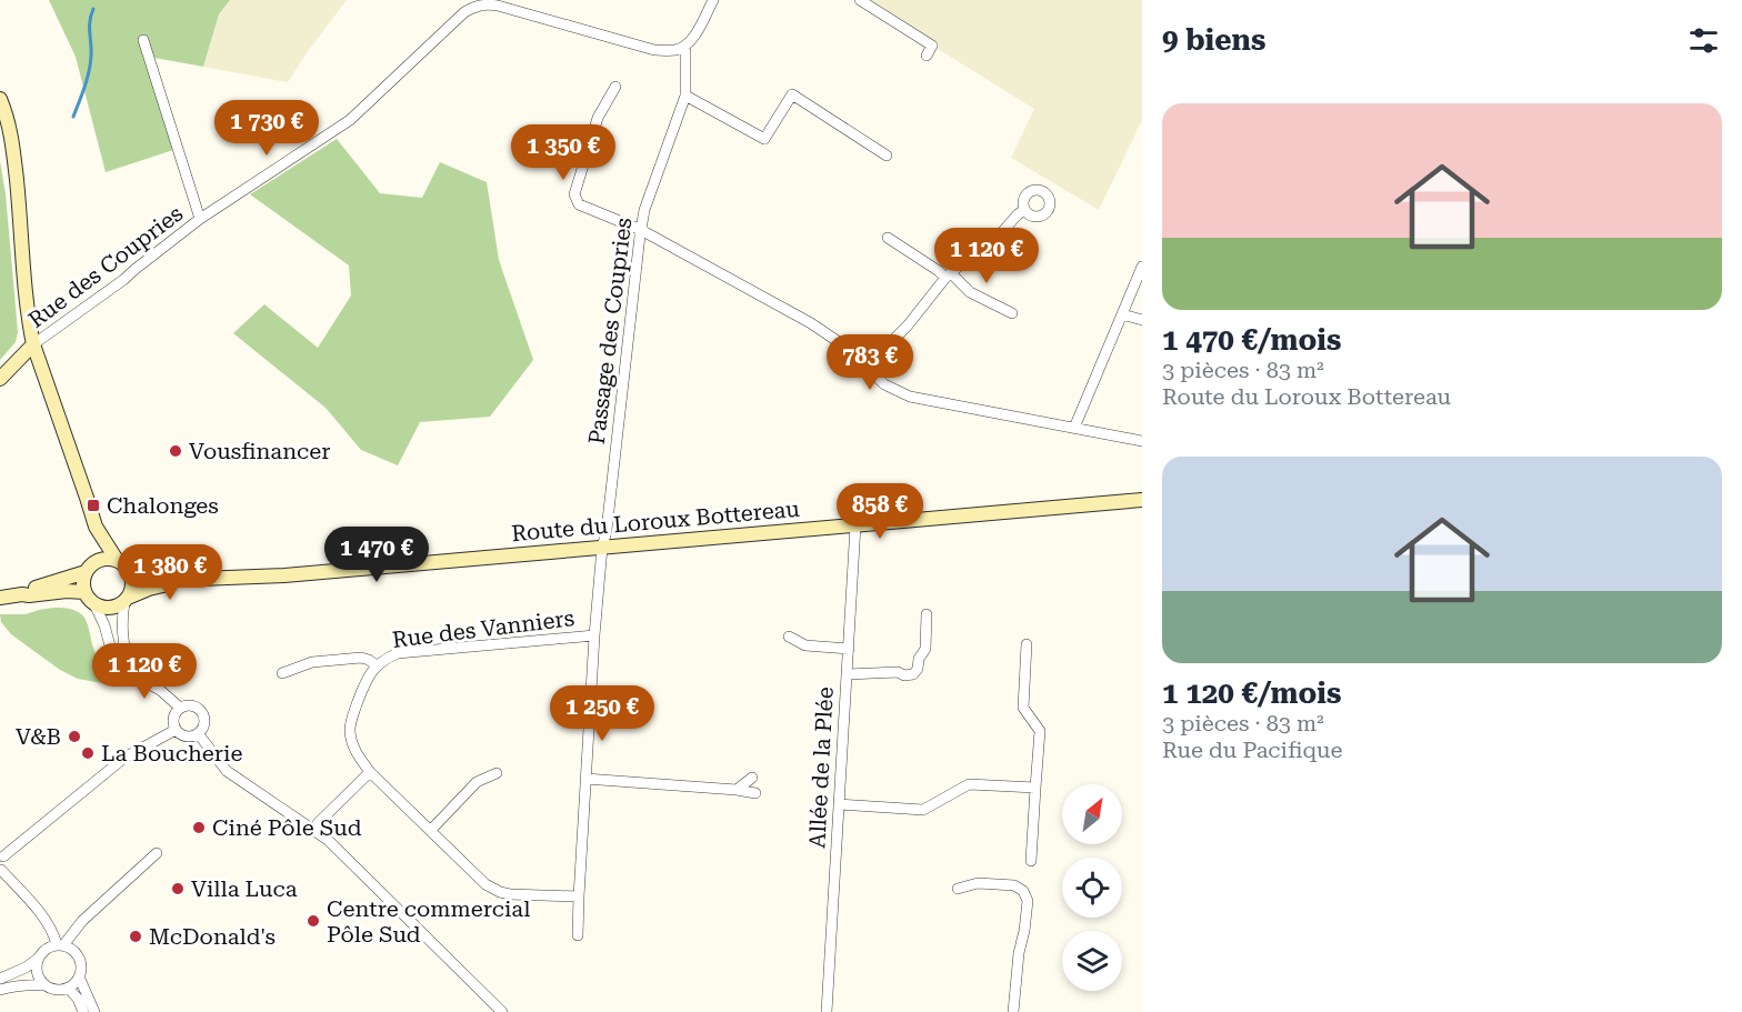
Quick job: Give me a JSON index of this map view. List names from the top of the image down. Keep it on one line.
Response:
{"streets":{"main road":["Route du Loroux Bottereau"],"street":["Rue des Coupries","Passage des Coupries","Rue des Vanniers","Allée de la Plée"]},"crossings":[["Rue des Coupries","Passage des Coupries"],["Passage des Coupries","Route du Loroux Bottereau"],["Passage des Coupries","Rue des Vanniers"],["Route du Loroux Bottereau","Allée de la Plée"]],"places":{"other":["Vousfinancer","V&B","La Boucherie","Ciné Pôle Sud","Villa Luca","Centre commercial Pôle Sud","McDonald's"],"transit":["Chalonges"]},"north":"top right","page":{"heading":"9 biens","list":[{"name":"1 470 €/mois","note":"3 pièces · 83 m² · Route du Loroux Bottereau"},{"name":"1 120 €/mois","note":"3 pièces · 83 m² · Rue du Pacifique"}],"price":["1 730 €","1 350 €","1 120 €","783 €","858 €","1 470 €","1 380 €","1 120 €","1 250 €"]}}
